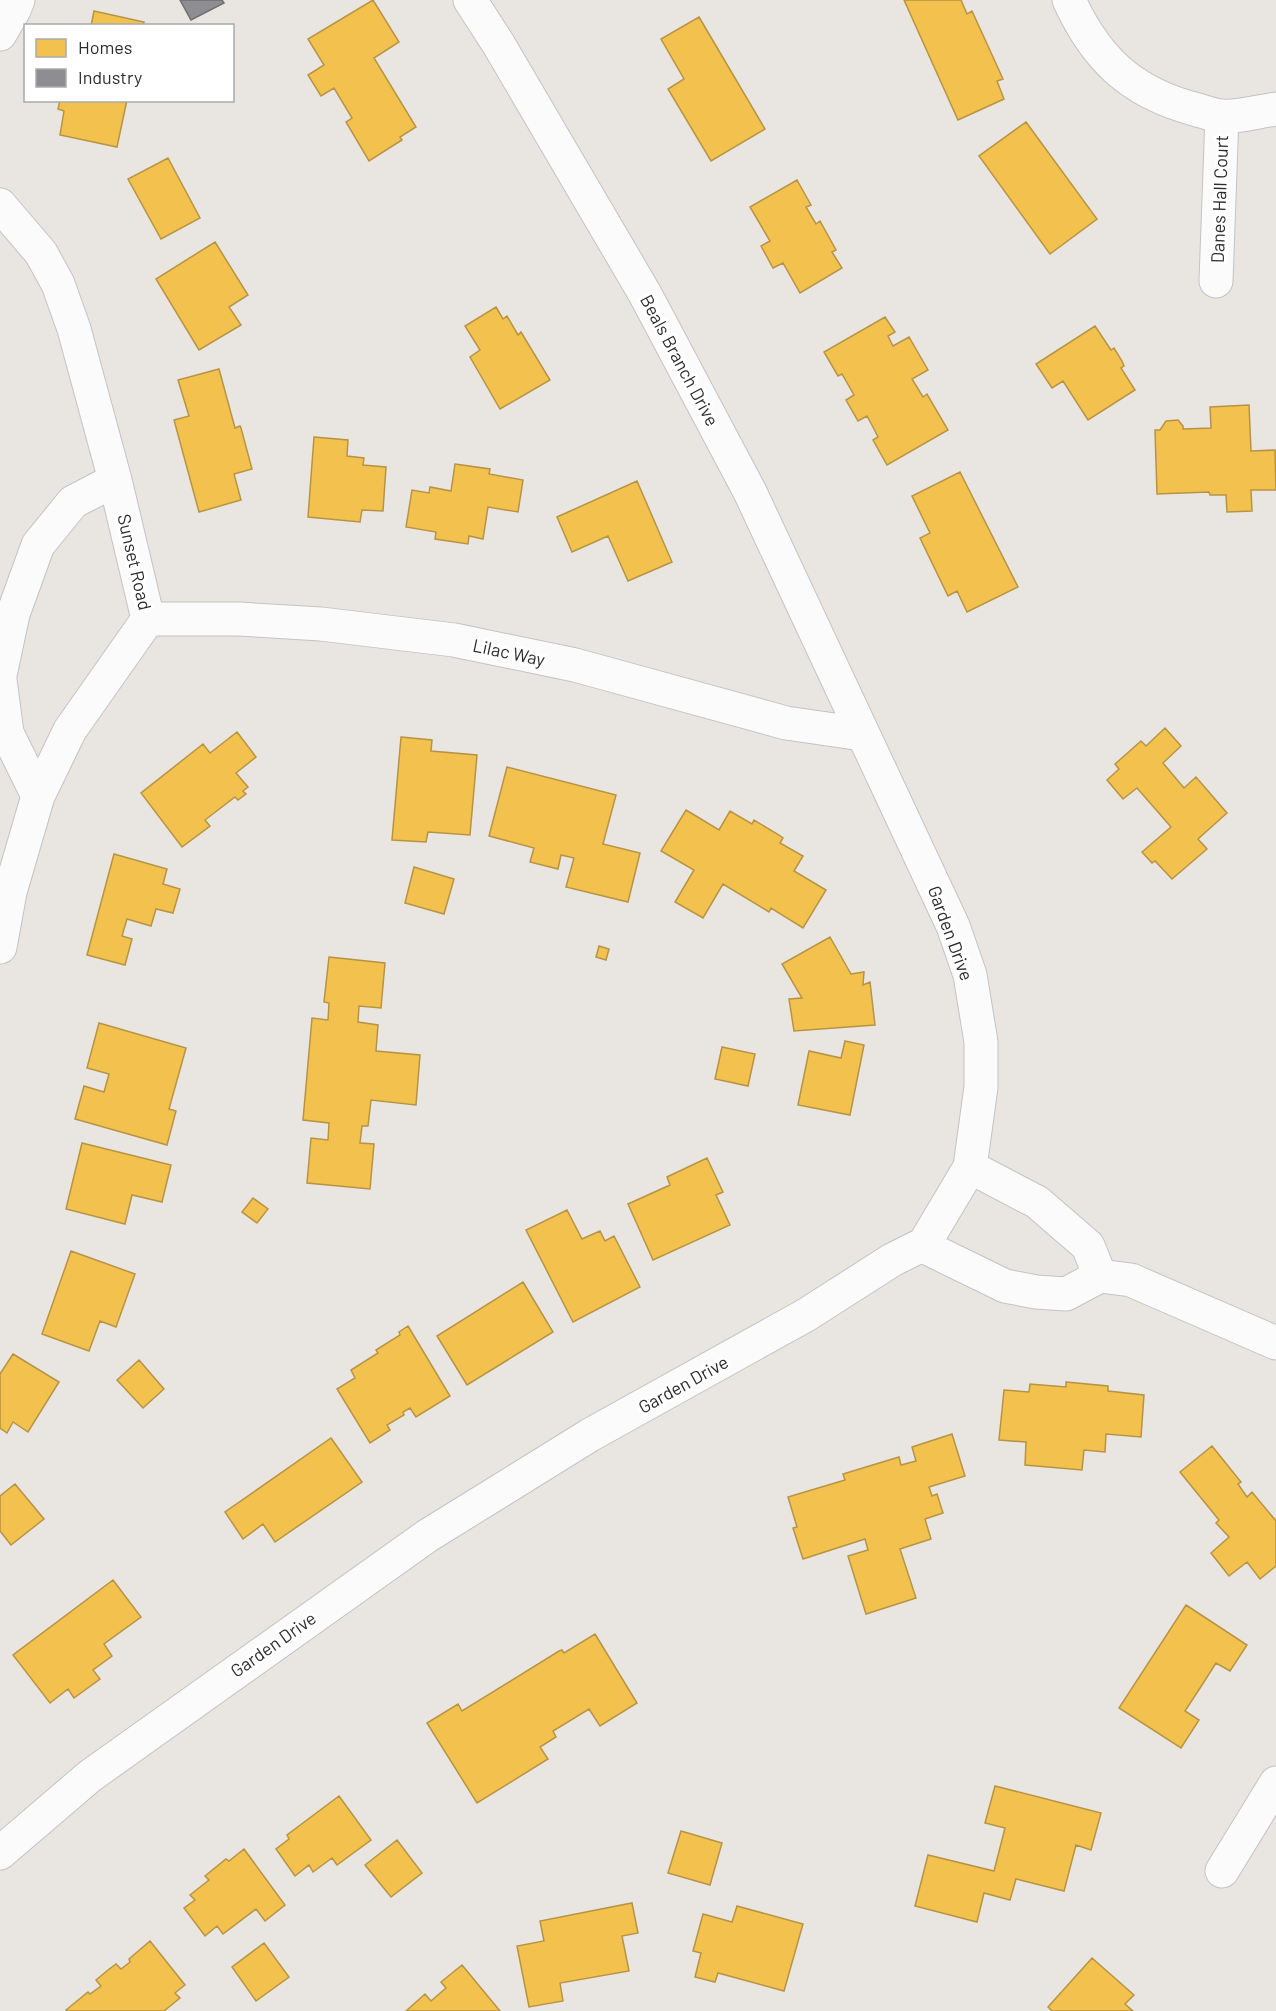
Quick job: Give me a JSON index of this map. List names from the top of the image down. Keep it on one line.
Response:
{"streets":{"street":["Danes Hall Court","Beals Branch Drive","Sunset Road","Lilac Way","Garden Drive"]},"crossings":[["Beals Branch Drive","Lilac Way"],["Beals Branch Drive","Garden Drive"],["Sunset Road","Lilac Way"],["Lilac Way","Garden Drive"]],"legend":["Homes","Industry"]}
